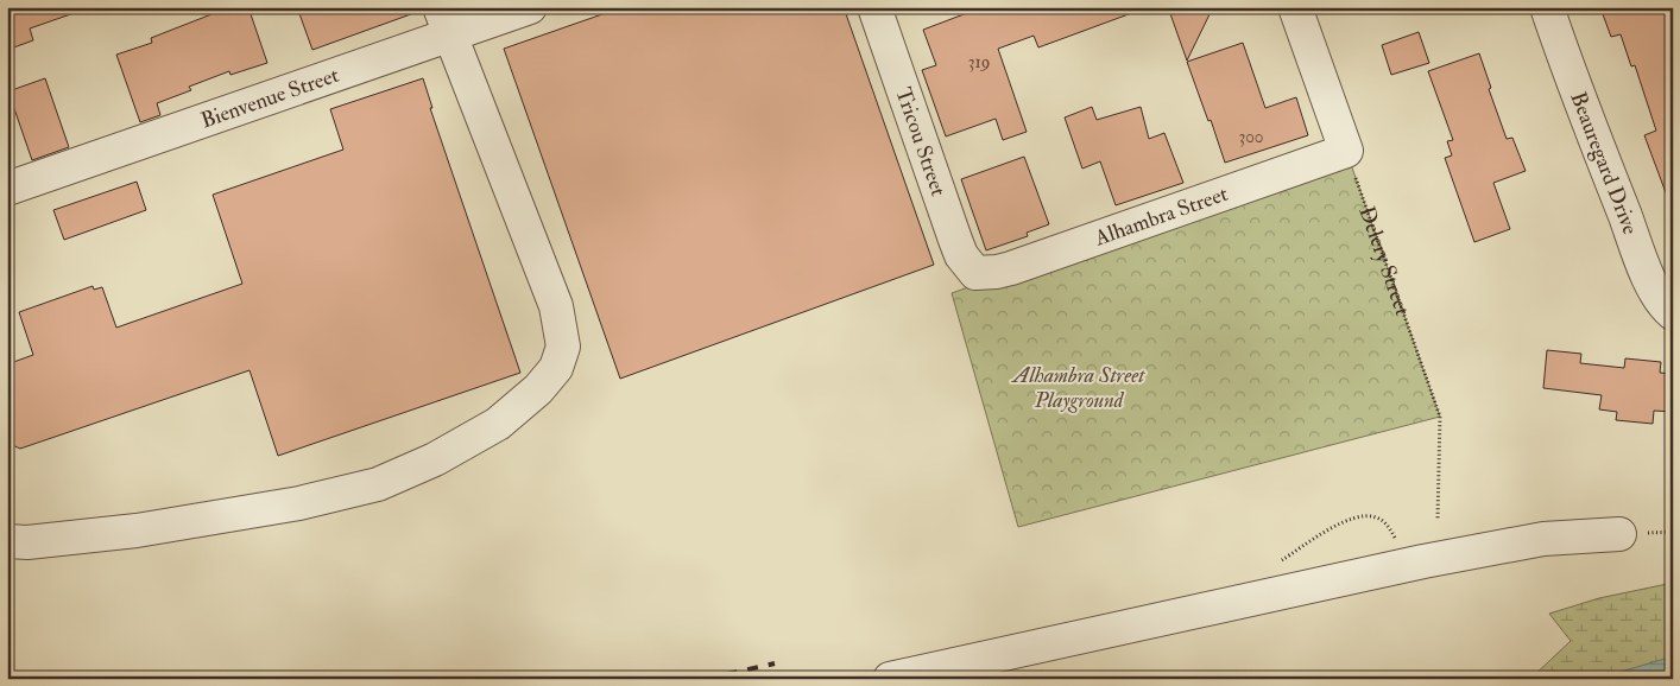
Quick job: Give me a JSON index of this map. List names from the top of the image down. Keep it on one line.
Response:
{"streets":{"street":["Bienvenue Street","Tricou Street","Beauregard Drive","Alhambra Street"],"path":["Delery Street"]},"crossings":[["Tricou Street","Alhambra Street"],["Alhambra Street","Delery Street"]],"parks":["Alhambra Street Playground"],"house_numbers":["319","300"]}
